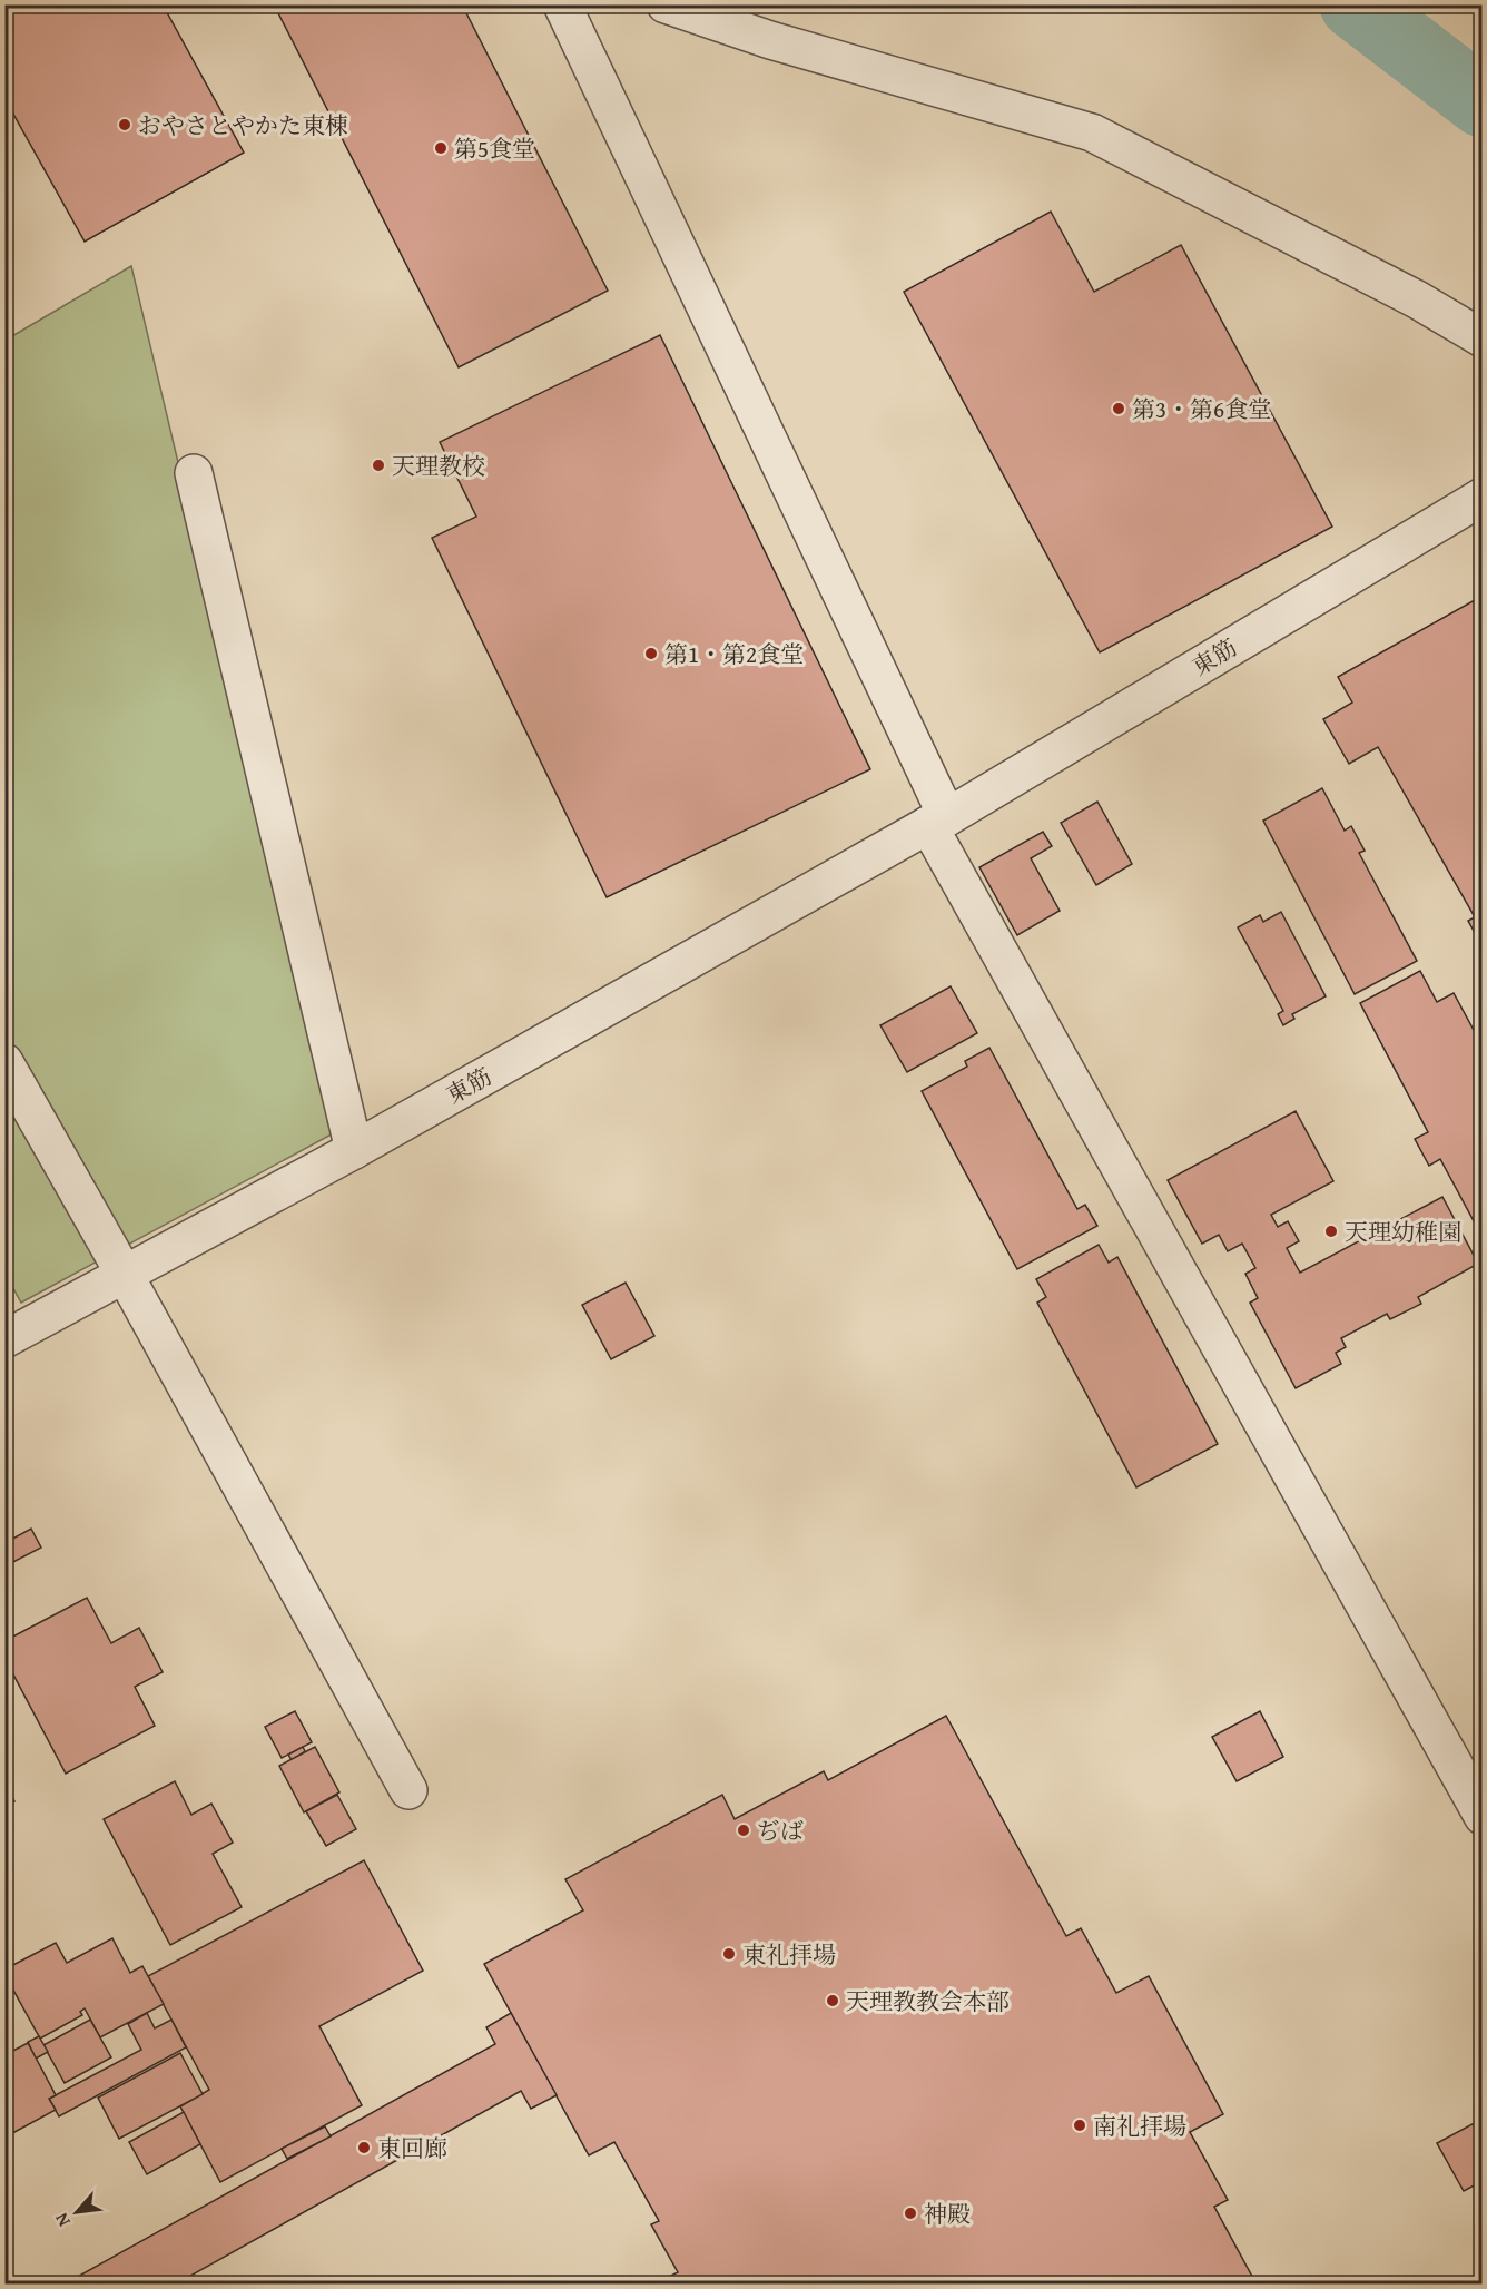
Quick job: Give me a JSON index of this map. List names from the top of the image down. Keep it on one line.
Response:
{"streets":{"street":["東筋"]},"places":["おやさとやかた東棟","第5食堂","第3・第6食堂","天理教校","第1・第2食堂","天理幼稚園","ぢば","東礼拝場","天理教教会本部","南礼拝場","東回廊","神殿"],"north":"bottom left"}
